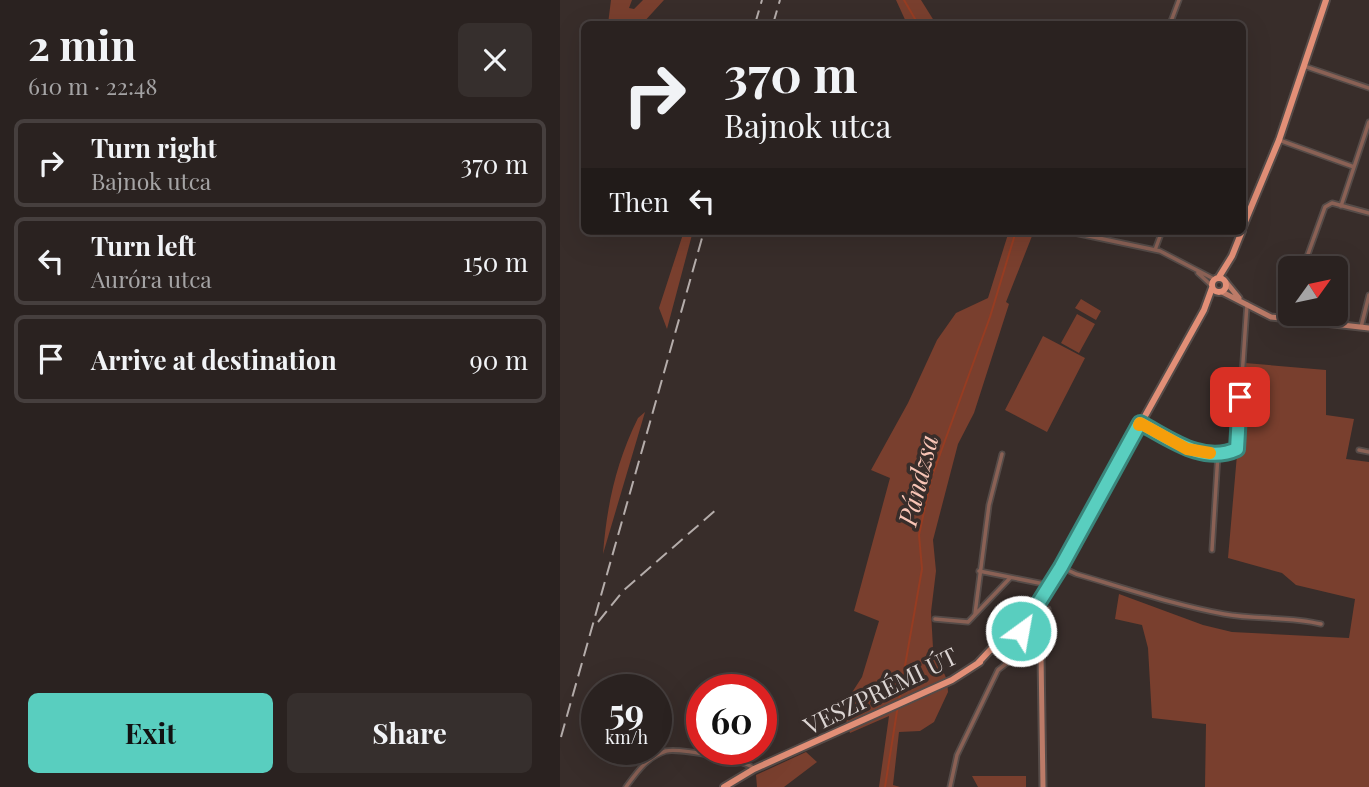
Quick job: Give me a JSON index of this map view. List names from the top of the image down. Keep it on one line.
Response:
{"streets":{"main road":["VESZPRÉMI ÚT"]},"water":["Pándzsa"],"north":"top right","page":{"heading":["2 min","610 m · 22:48"],"turn":["370 m","Bajnok utca"],"list":[{"name":"Turn right","note":"Bajnok utca","value":"370 m"},{"name":"Turn left","note":"Auróra utca","value":"150 m"},{"name":"Arrive at destination","value":"90 m"}],"then":"Then","speed":"59 km/h","limit":"60","buttons":["Exit","Share"]}}
